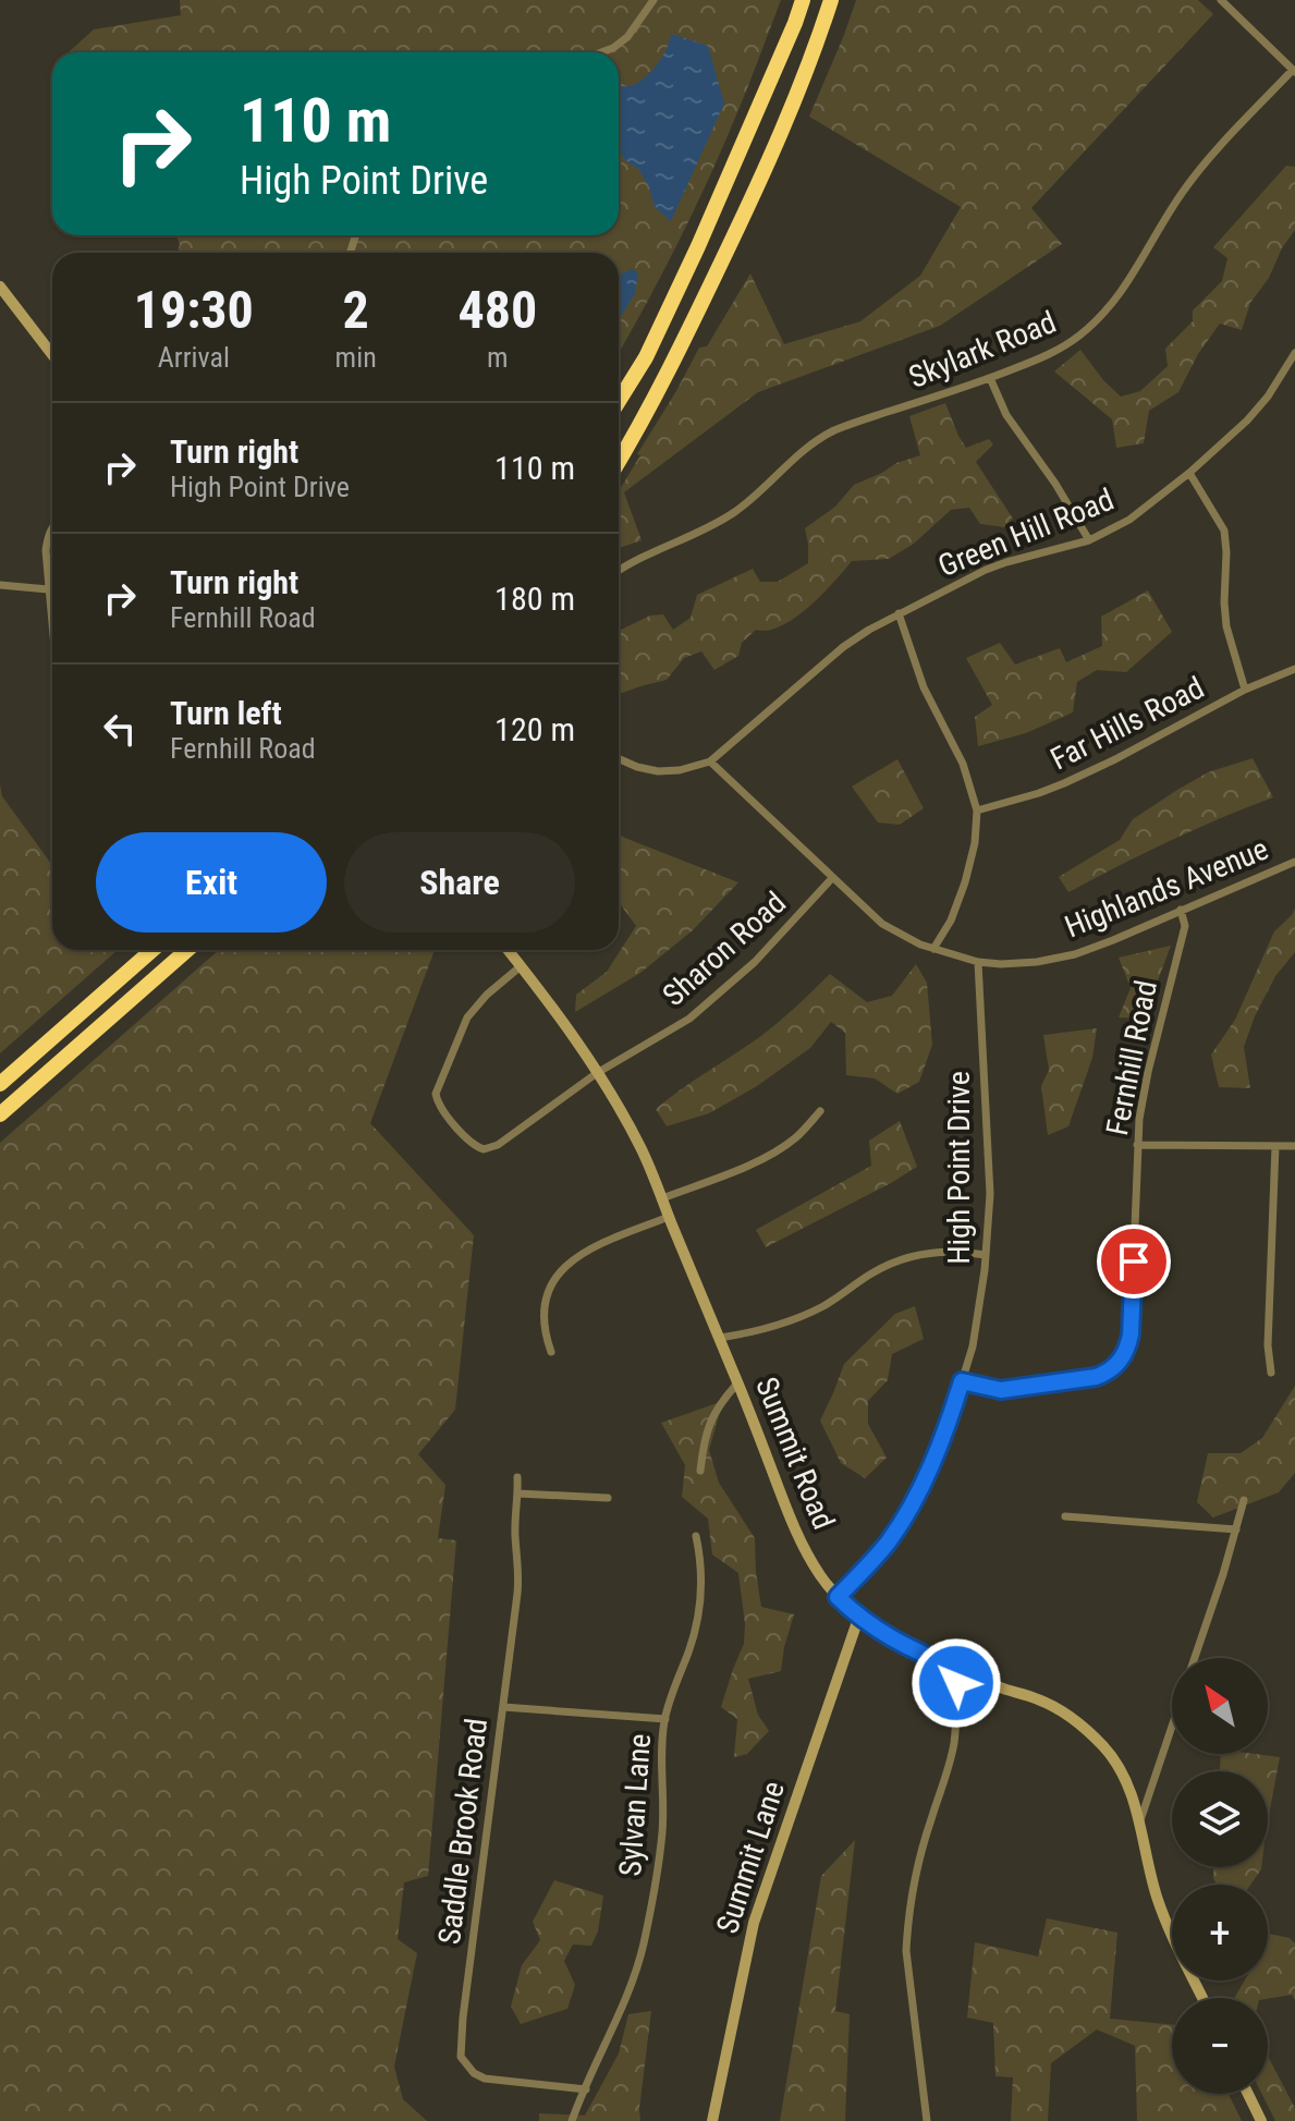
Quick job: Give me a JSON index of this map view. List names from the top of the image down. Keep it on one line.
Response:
{"streets":{"main road":["Summit Road","Summit Lane"],"street":["Skylark Road","Green Hill Road","Far Hills Road","Highlands Avenue","Sharon Road","Fernhill Road","High Point Drive","Sylvan Lane","Saddle Brook Road"]},"crossings":[["Green Hill Road","Highlands Avenue"],["Highlands Avenue","Sharon Road"],["Highlands Avenue","Fernhill Road"],["Highlands Avenue","High Point Drive"],["Sharon Road","Summit Road"],["Fernhill Road","High Point Drive"],["High Point Drive","Summit Road"],["Summit Road","Summit Lane"],["Sylvan Lane","Saddle Brook Road"]],"north":"top left","page":{"turn":["110 m","High Point Drive"],"eta":["19:30","Arrival","2","min","480","m"],"list":[{"name":"Turn right","note":"High Point Drive","value":"110 m"},{"name":"Turn right","note":"Fernhill Road","value":"180 m"},{"name":"Turn left","note":"Fernhill Road","value":"120 m"}],"buttons":["Exit","Share"],"map_buttons":["+","−"]}}
